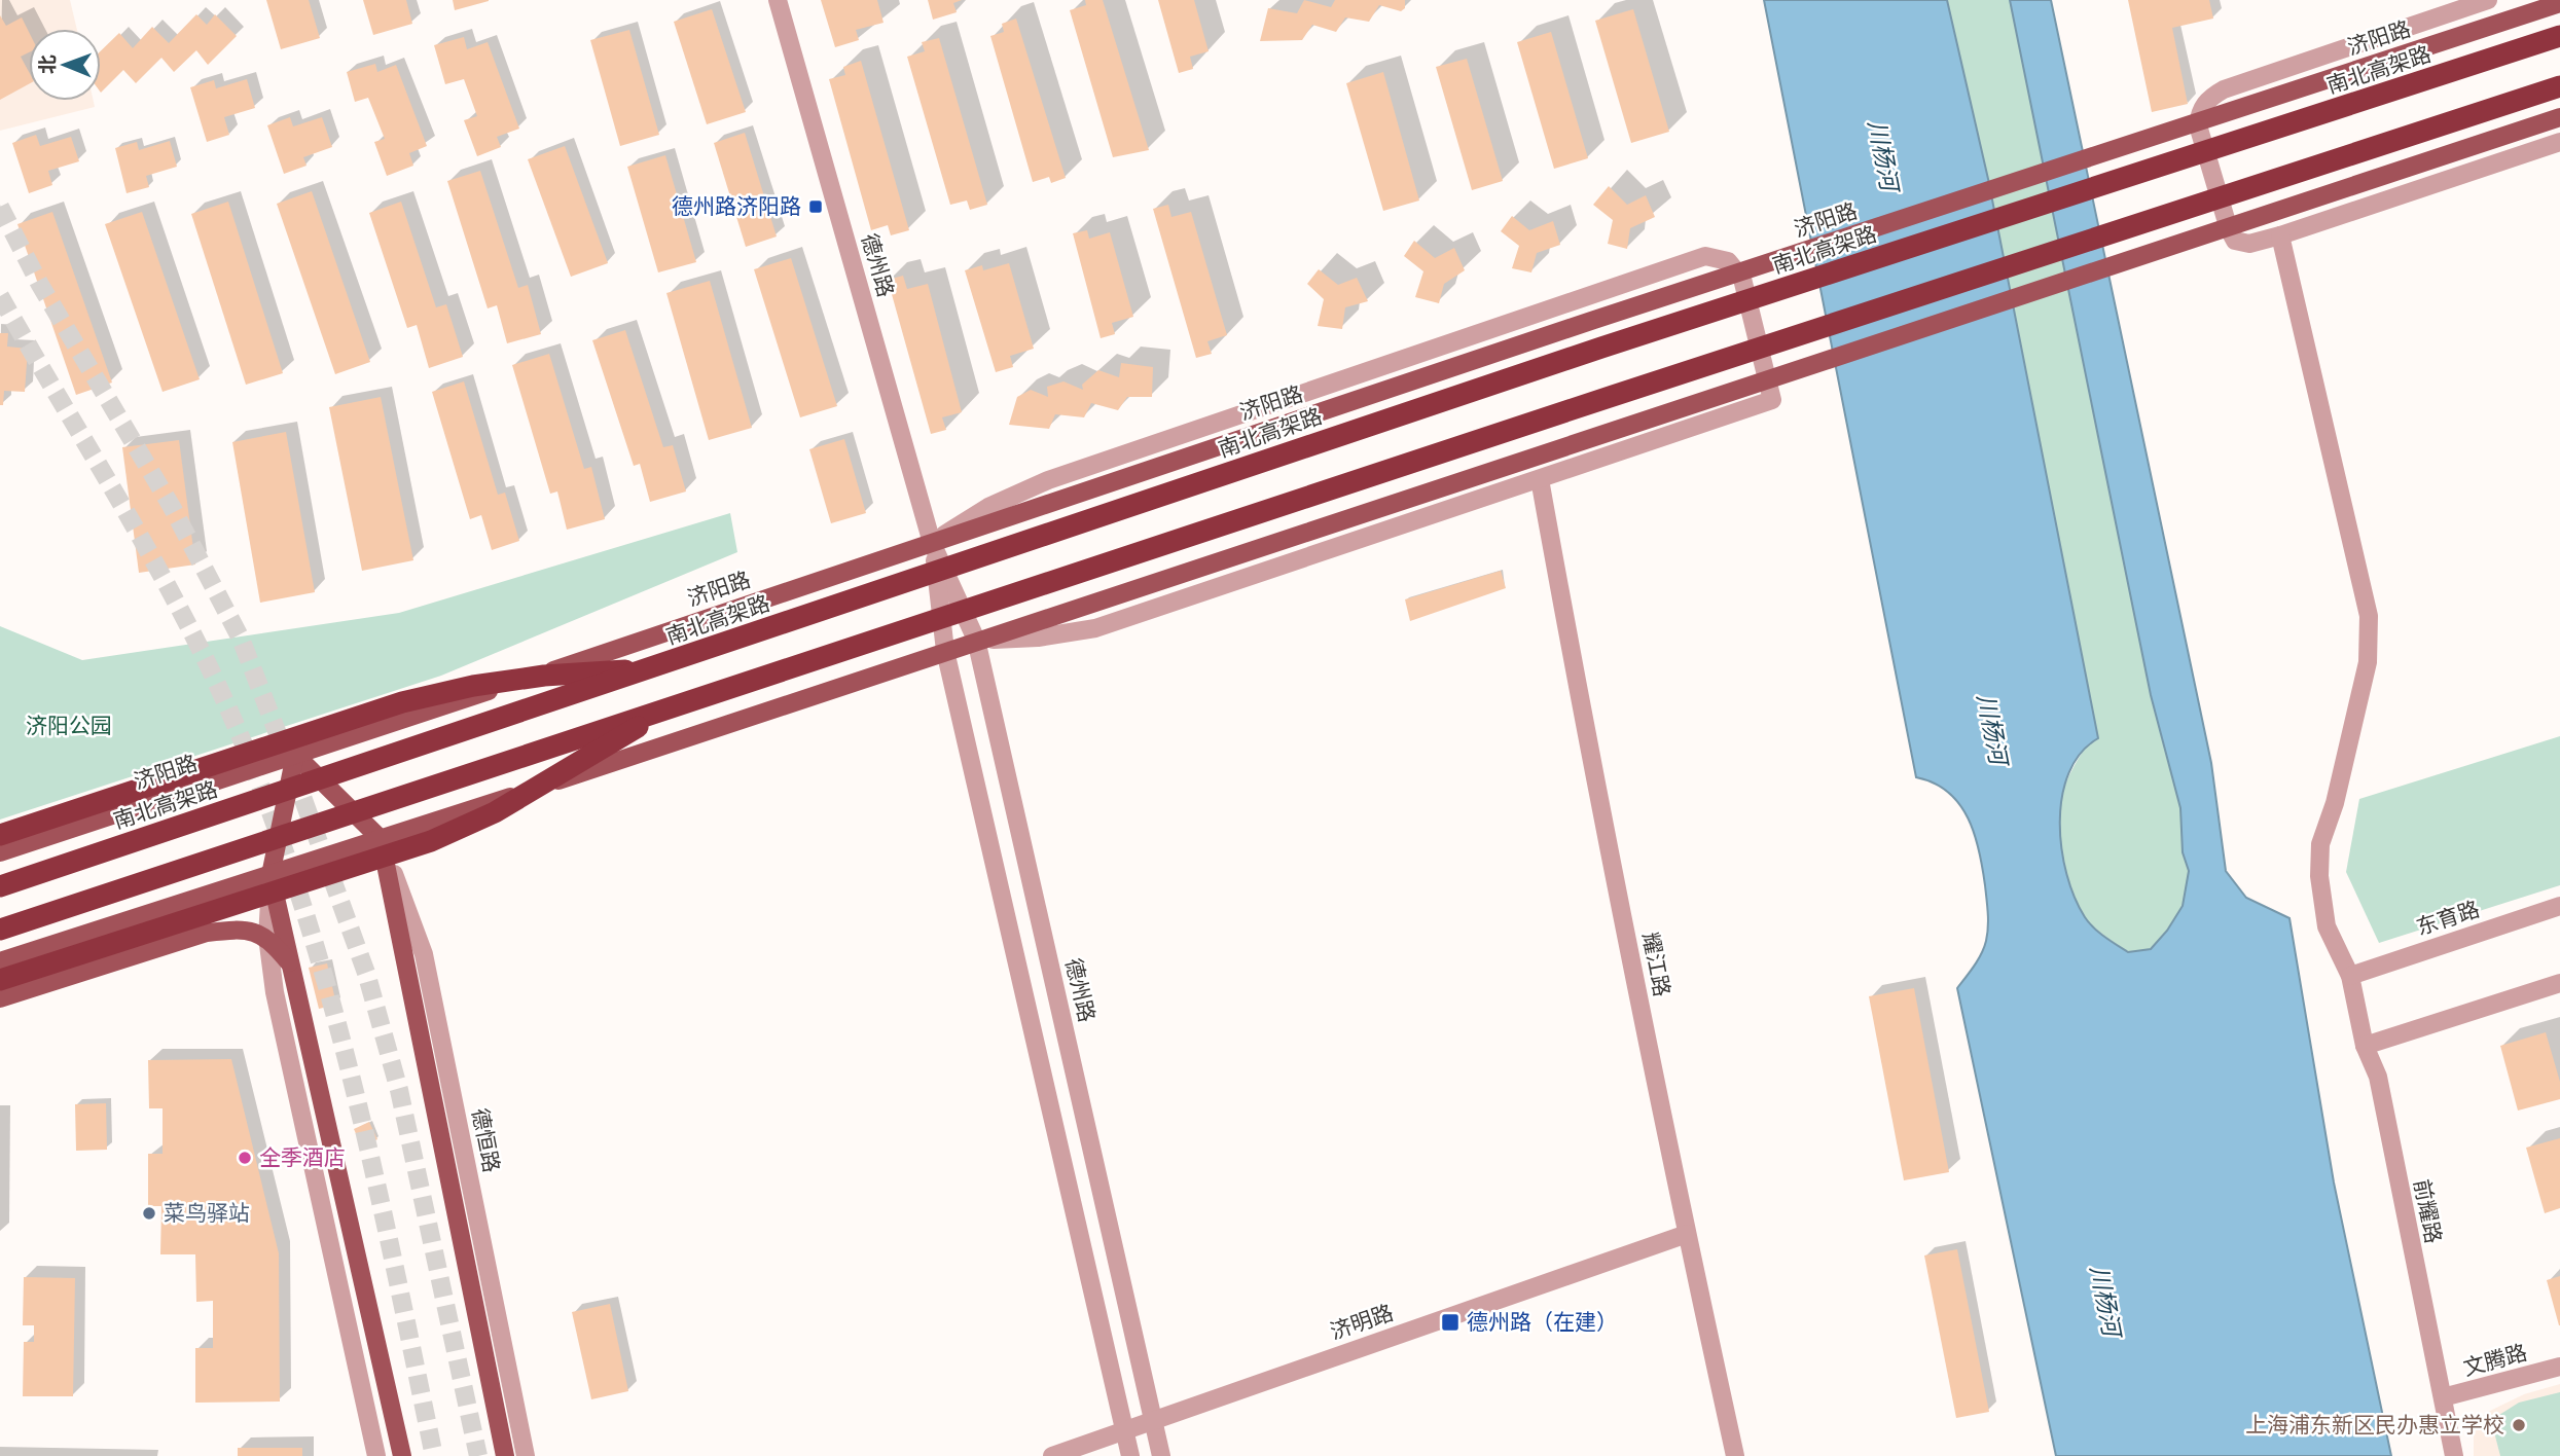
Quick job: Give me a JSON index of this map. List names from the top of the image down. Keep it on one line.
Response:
{"streets":{"highway":["南北高架路"],"main road":["济阳路"],"street":["德州路","东育路","耀江路","德恒路","前耀路","济明路","文腾路"]},"crossings":[["济阳路","德州路"],["德州路","济明路"],["东育路","前耀路"],["耀江路","济明路"],["前耀路","文腾路"]],"water":["川杨河"],"parks":["济阳公园"],"places":{"transit":["德州路济阳路","德州路（在建）"],"other":["全季酒店","菜鸟驿站","上海浦东新区民办惠立学校"]},"north":"left"}
